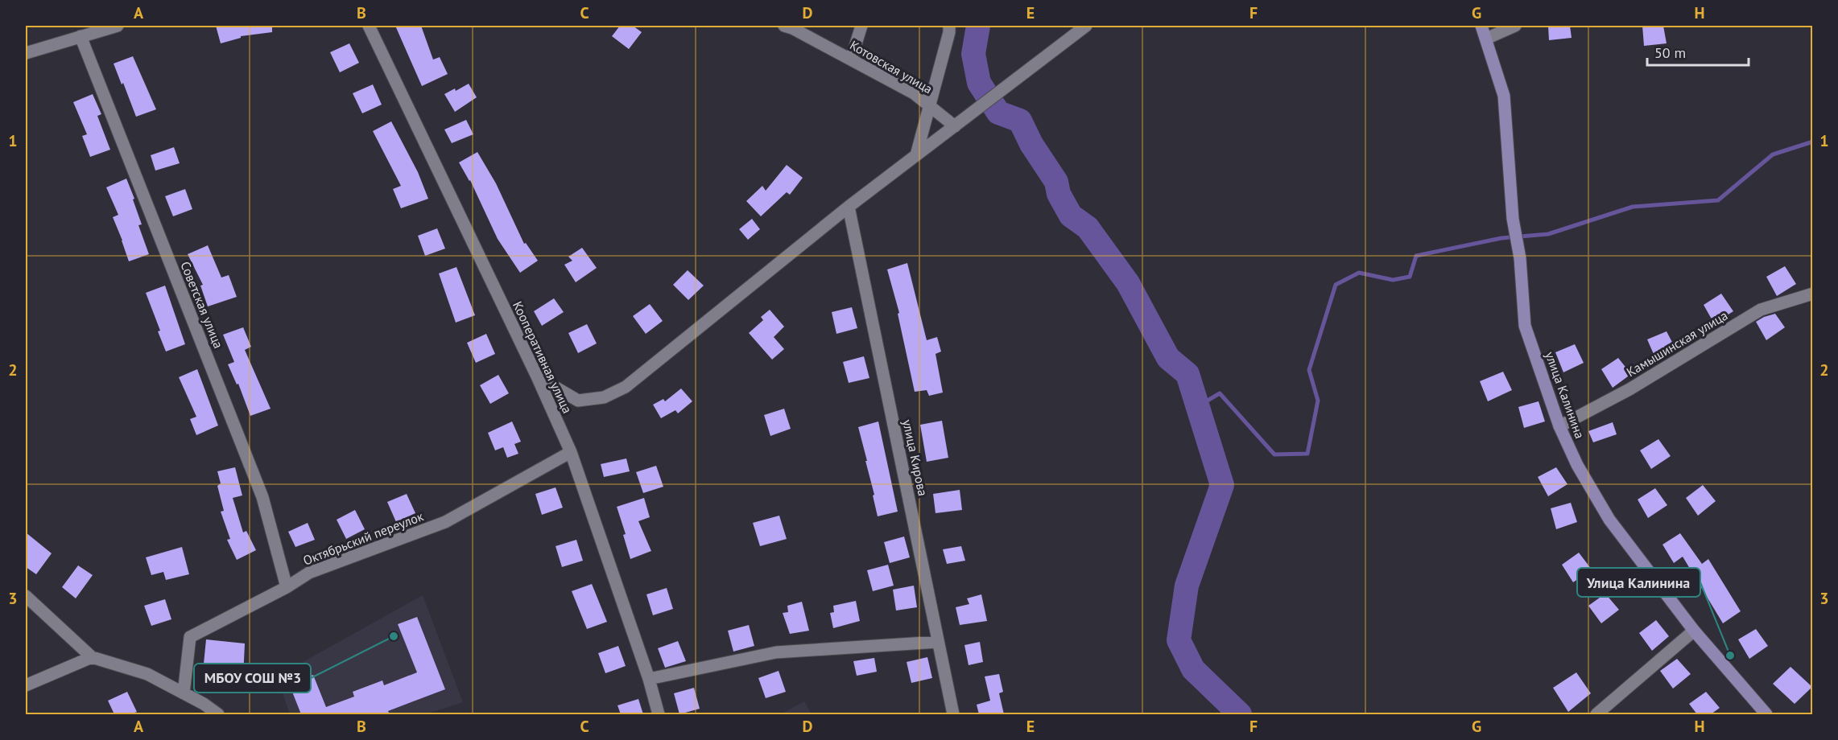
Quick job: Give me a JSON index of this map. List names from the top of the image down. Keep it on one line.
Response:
{"streets":{"main road":["улица Калинина"],"street":["Котовская улица","Советская улица","Камышинская улица","Кооперативная улица","улица Кирова","Октябрьский переулок"]},"crossings":[["Советская улица","Октябрьский переулок"],["Камышинская улица","улица Калинина"],["Кооперативная улица","Октябрьский переулок"]],"places":["МБОУ СОШ №3","Улица Калинина"],"scale_bar":"50 m","grid":{"columns":["A","B","C","D","E","F","G","H"],"rows":["1","2","3"]}}
